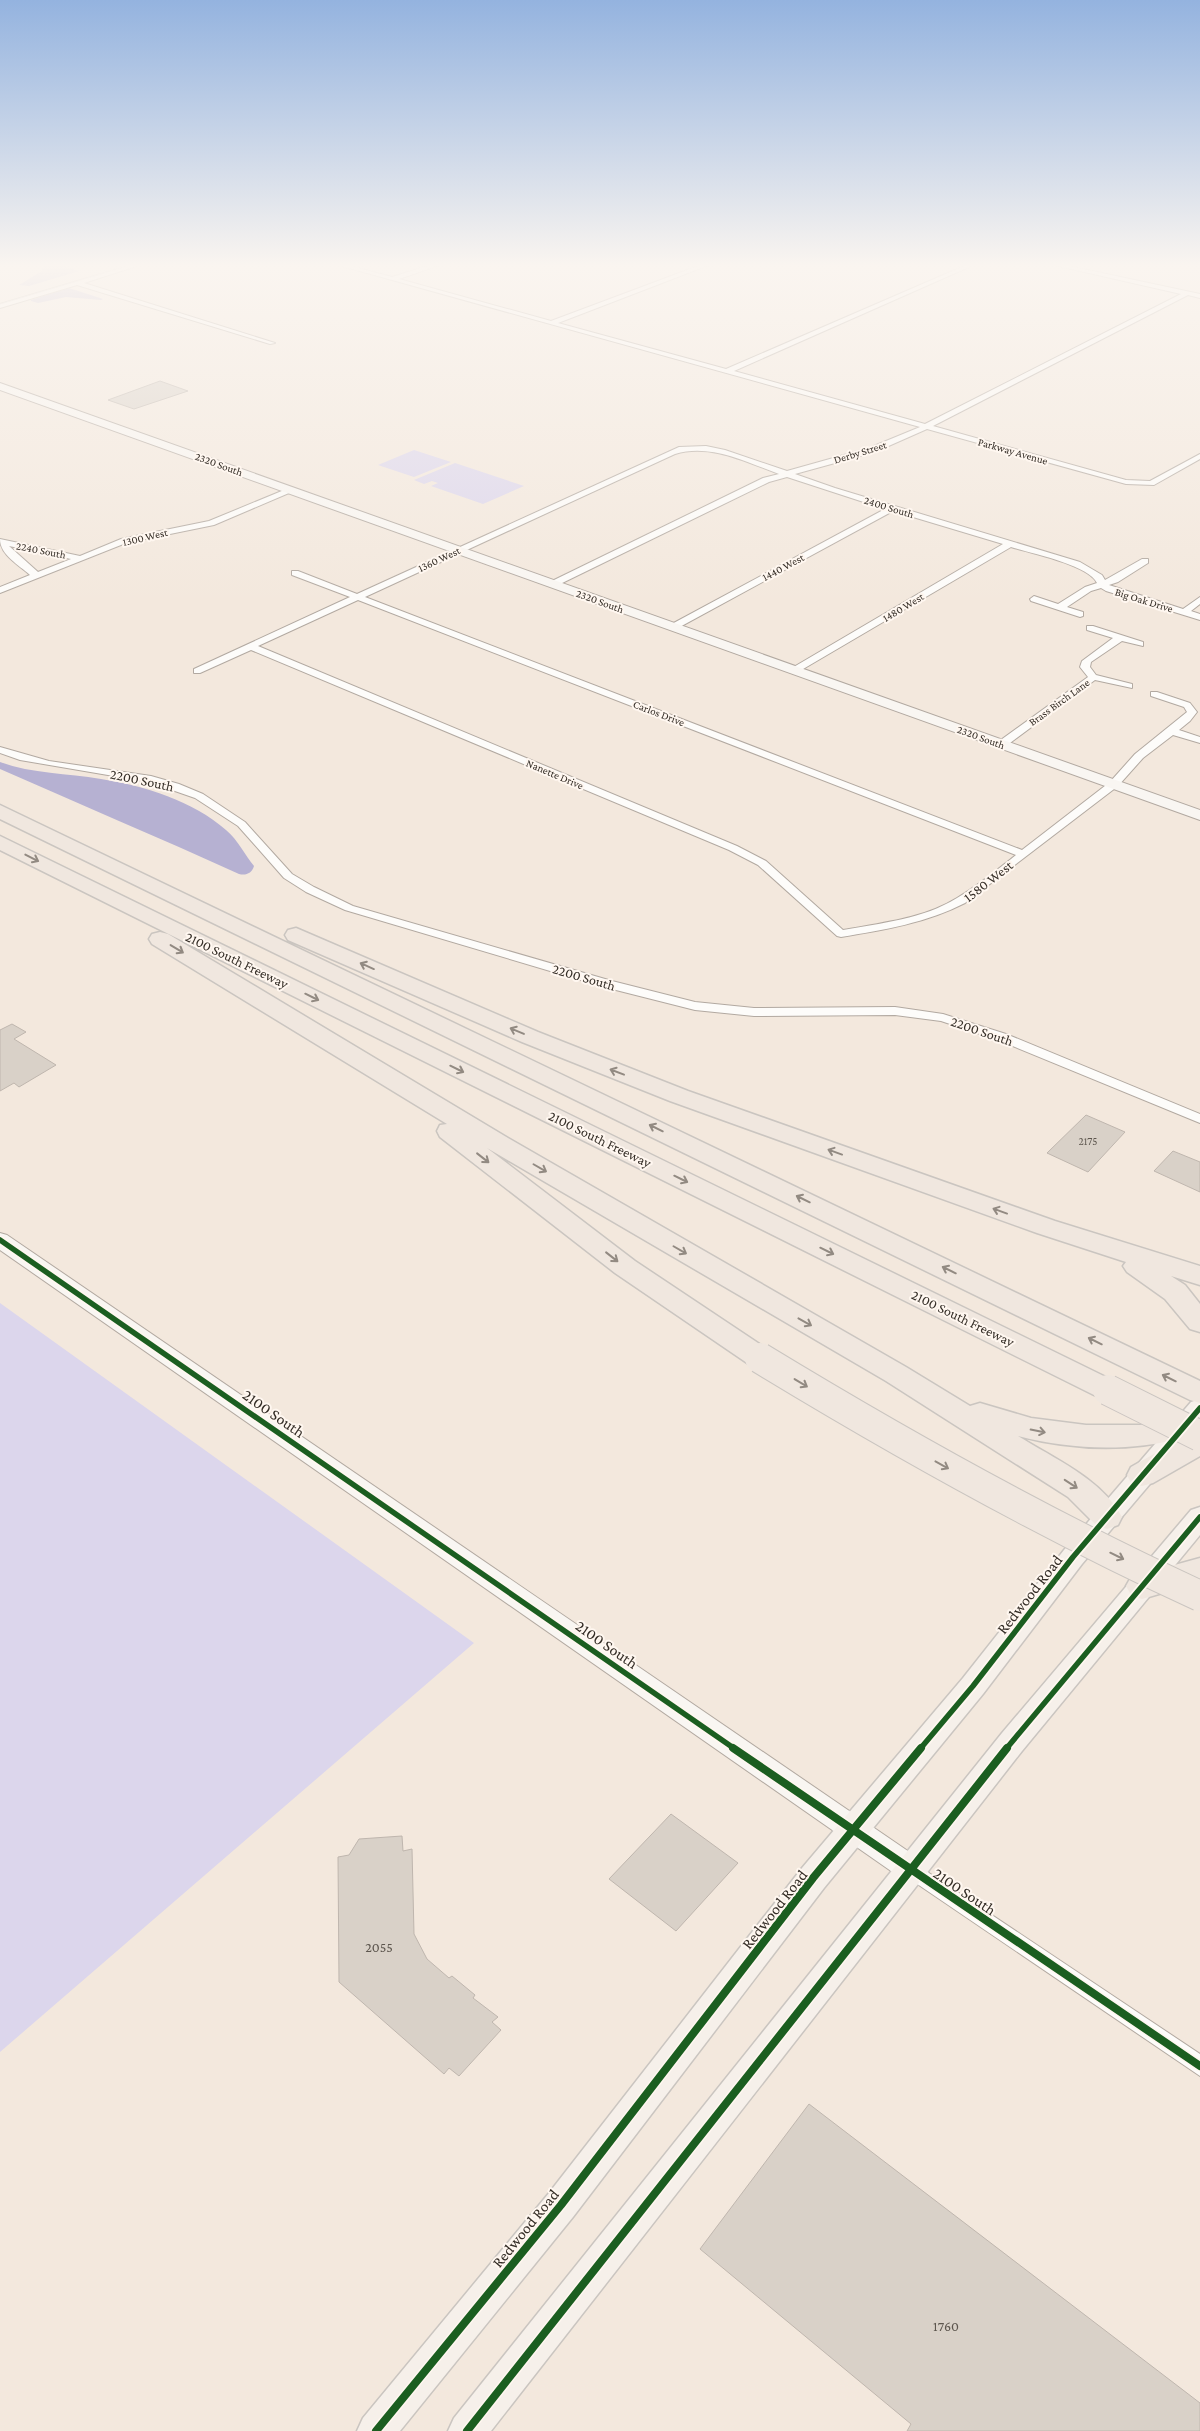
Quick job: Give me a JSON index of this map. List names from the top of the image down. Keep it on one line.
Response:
{"streets":{"highway":["2100 South Freeway"],"main road":["Redwood Road"],"street":["Parkway Avenue","Derby Street","2320 South","2400 South","1300 West","2240 South","1360 West","1440 West","Big Oak Drive","1480 West","Brass Birch Lane","Carlos Drive","Nanette Drive","2200 South","1580 West","2100 South"]},"crossings":[["Parkway Avenue","Derby Street"],["Derby Street","2320 South"],["Derby Street","2400 South"],["2320 South","1300 West"],["2320 South","1360 West"],["2320 South","1440 West"],["2320 South","1480 West"],["2320 South","Brass Birch Lane"],["2320 South","1580 West"],["2400 South","1360 West"],["2400 South","1440 West"],["2400 South","Big Oak Drive"],["2400 South","1480 West"],["1300 West","2240 South"],["1360 West","Carlos Drive"],["1360 West","Nanette Drive"],["Carlos Drive","1580 West"],["Nanette Drive","1580 West"],["2100 South","Redwood Road"]],"house_numbers":["2175","2055","1760"]}
